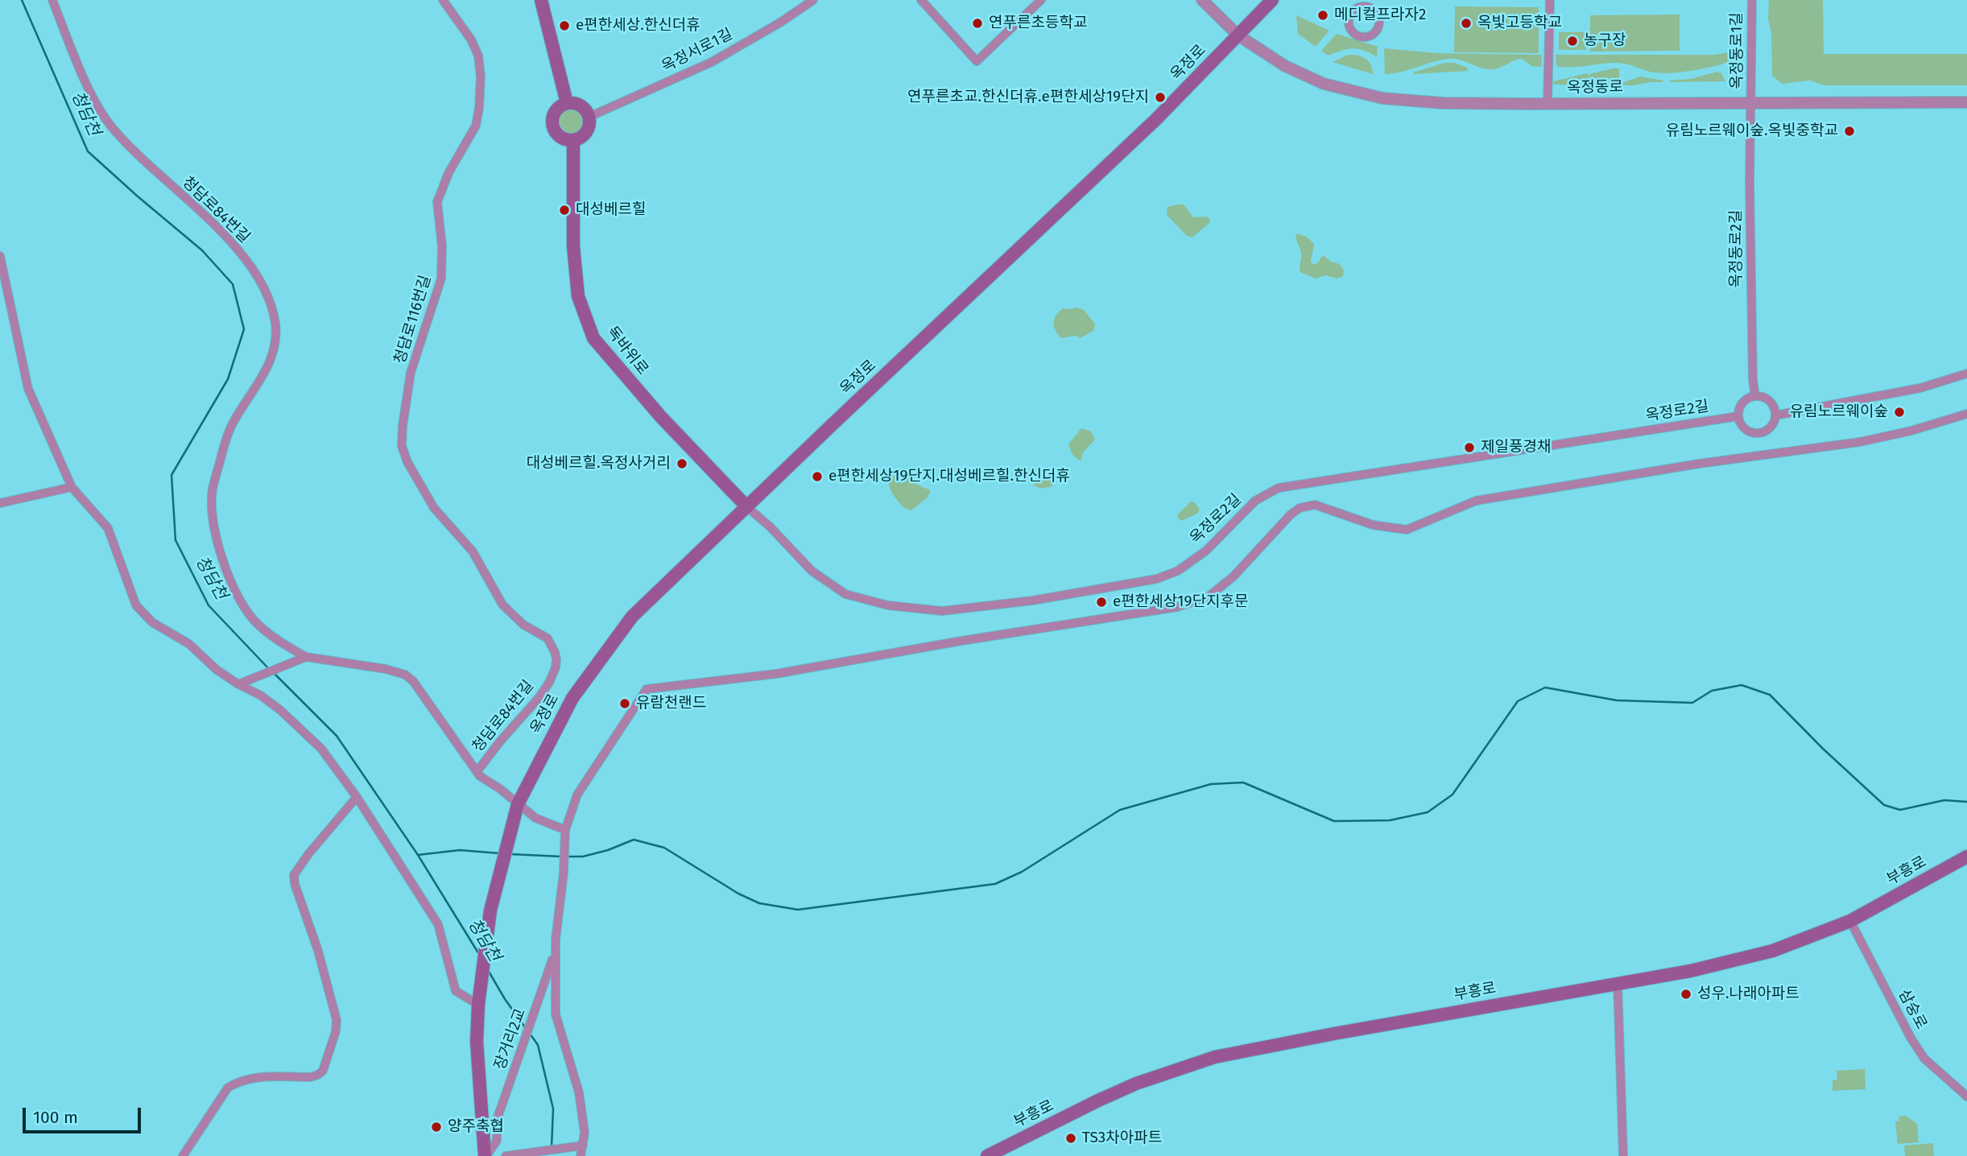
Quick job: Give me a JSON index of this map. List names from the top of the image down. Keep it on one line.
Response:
{"streets":{"main road":["옥정로","독바위로","부흥로"],"street":["옥정서로1길","옥정동로1길","옥정동로","청담로84번길","옥정동로2길","청담로116번길","옥정로2길","삼숭로","장거리2교"]},"crossings":[["옥정서로1길","독바위로"],["옥정동로1길","옥정동로"],["옥정동로1길","옥정동로2길"],["옥정로","옥정동로"],["옥정로","청담로84번길"],["옥정로","독바위로"],["옥정로","옥정로2길"],["옥정동로","옥정동로2길"],["청담로84번길","청담로116번길"],["옥정동로2길","옥정로2길"],["독바위로","옥정로2길"],["부흥로","삼숭로"]],"water":["청담천"],"places":["메디컬프라자2","연푸른초등학교","옥빛고등학교","e편한세상.한신더휴","농구장","연푸른초교.한신더휴.e편한세상19단지","유림노르웨이숲.옥빛중학교","대성베르힐","유림노르웨이숲","제일풍경채","대성베르힐.옥정사거리","e편한세상19단지.대성베르힐.한신더휴","e편한세상19단지후문","유람천랜드","성우.나래아파트","양주축협","TS3차아파트"],"scale_bar":"100 m"}
